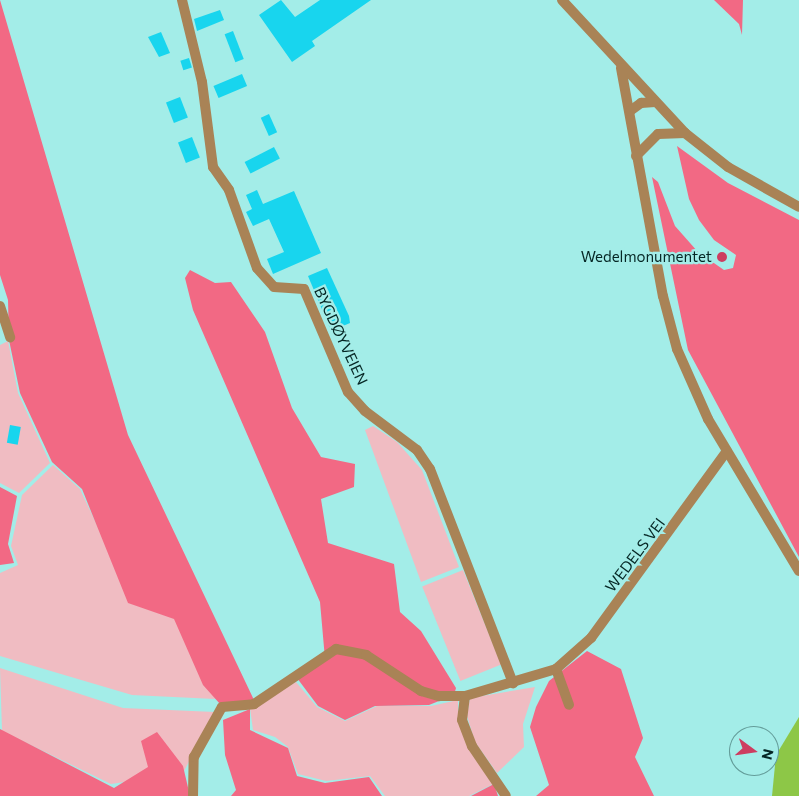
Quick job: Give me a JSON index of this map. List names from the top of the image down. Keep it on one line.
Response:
{"streets":{"street":["BYGDØYVEIEN","WEDELS VEI"]},"crossings":[["BYGDØYVEIEN","WEDELS VEI"]],"places":["Wedelmonumentet"],"north":"right"}
